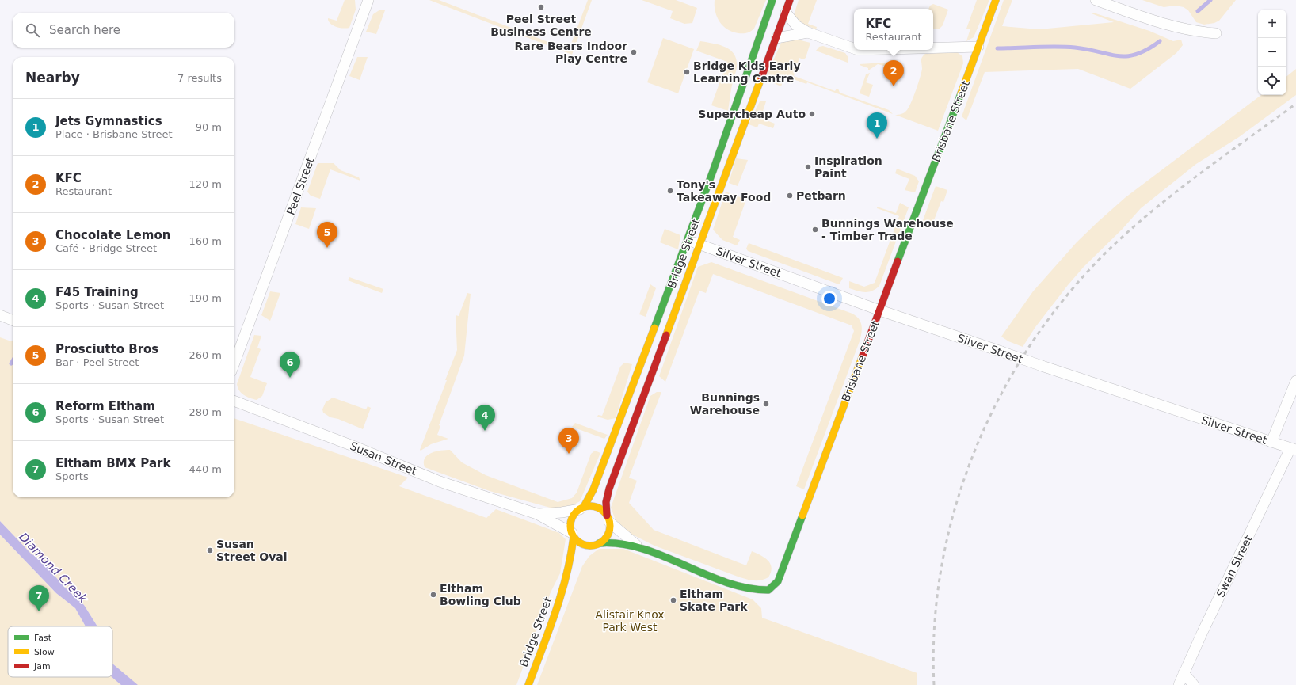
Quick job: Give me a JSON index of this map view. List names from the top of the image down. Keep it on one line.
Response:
{"streets":{"main road":["Brisbane Street","Bridge Street"],"street":["Peel Street","Silver Street","Susan Street","Swan Street"]},"crossings":[["Brisbane Street","Bridge Street"],["Brisbane Street","Silver Street"],["Brisbane Street","Susan Street"],["Bridge Street","Silver Street"],["Bridge Street","Susan Street"],["Silver Street","Swan Street"]],"water":["Diamond Creek"],"parks":["Alistair Knox Park West"],"places":["Peel Street Business Centre","Rare Bears Indoor Play Centre","Bridge Kids Early Learning Centre","Supercheap Auto","Inspiration Paint","Tony's Takeaway Food","Petbarn","Bunnings Warehouse - Timber Trade","Bunnings Warehouse","Susan Street Oval","Eltham Bowling Club","Eltham Skate Park"],"legend":["Fast","Slow","Jam"],"page":{"popup":["KFC","Restaurant"],"map_buttons":["+","−"],"search":"Search here","heading":["Nearby","7 results"],"pins":["2","1","5","6","4","3","7"],"list":[{"mark":"1","name":"Jets Gymnastics","note":"Place · Brisbane Street","value":"90 m"},{"mark":"2","name":"KFC","note":"Restaurant","value":"120 m"},{"mark":"3","name":"Chocolate Lemon","note":"Café · Bridge Street","value":"160 m"},{"mark":"4","name":"F45 Training","note":"Sports · Susan Street","value":"190 m"},{"mark":"5","name":"Prosciutto Bros","note":"Bar · Peel Street","value":"260 m"},{"mark":"6","name":"Reform Eltham","note":"Sports · Susan Street","value":"280 m"},{"mark":"7","name":"Eltham BMX Park","note":"Sports","value":"440 m"}]}}
